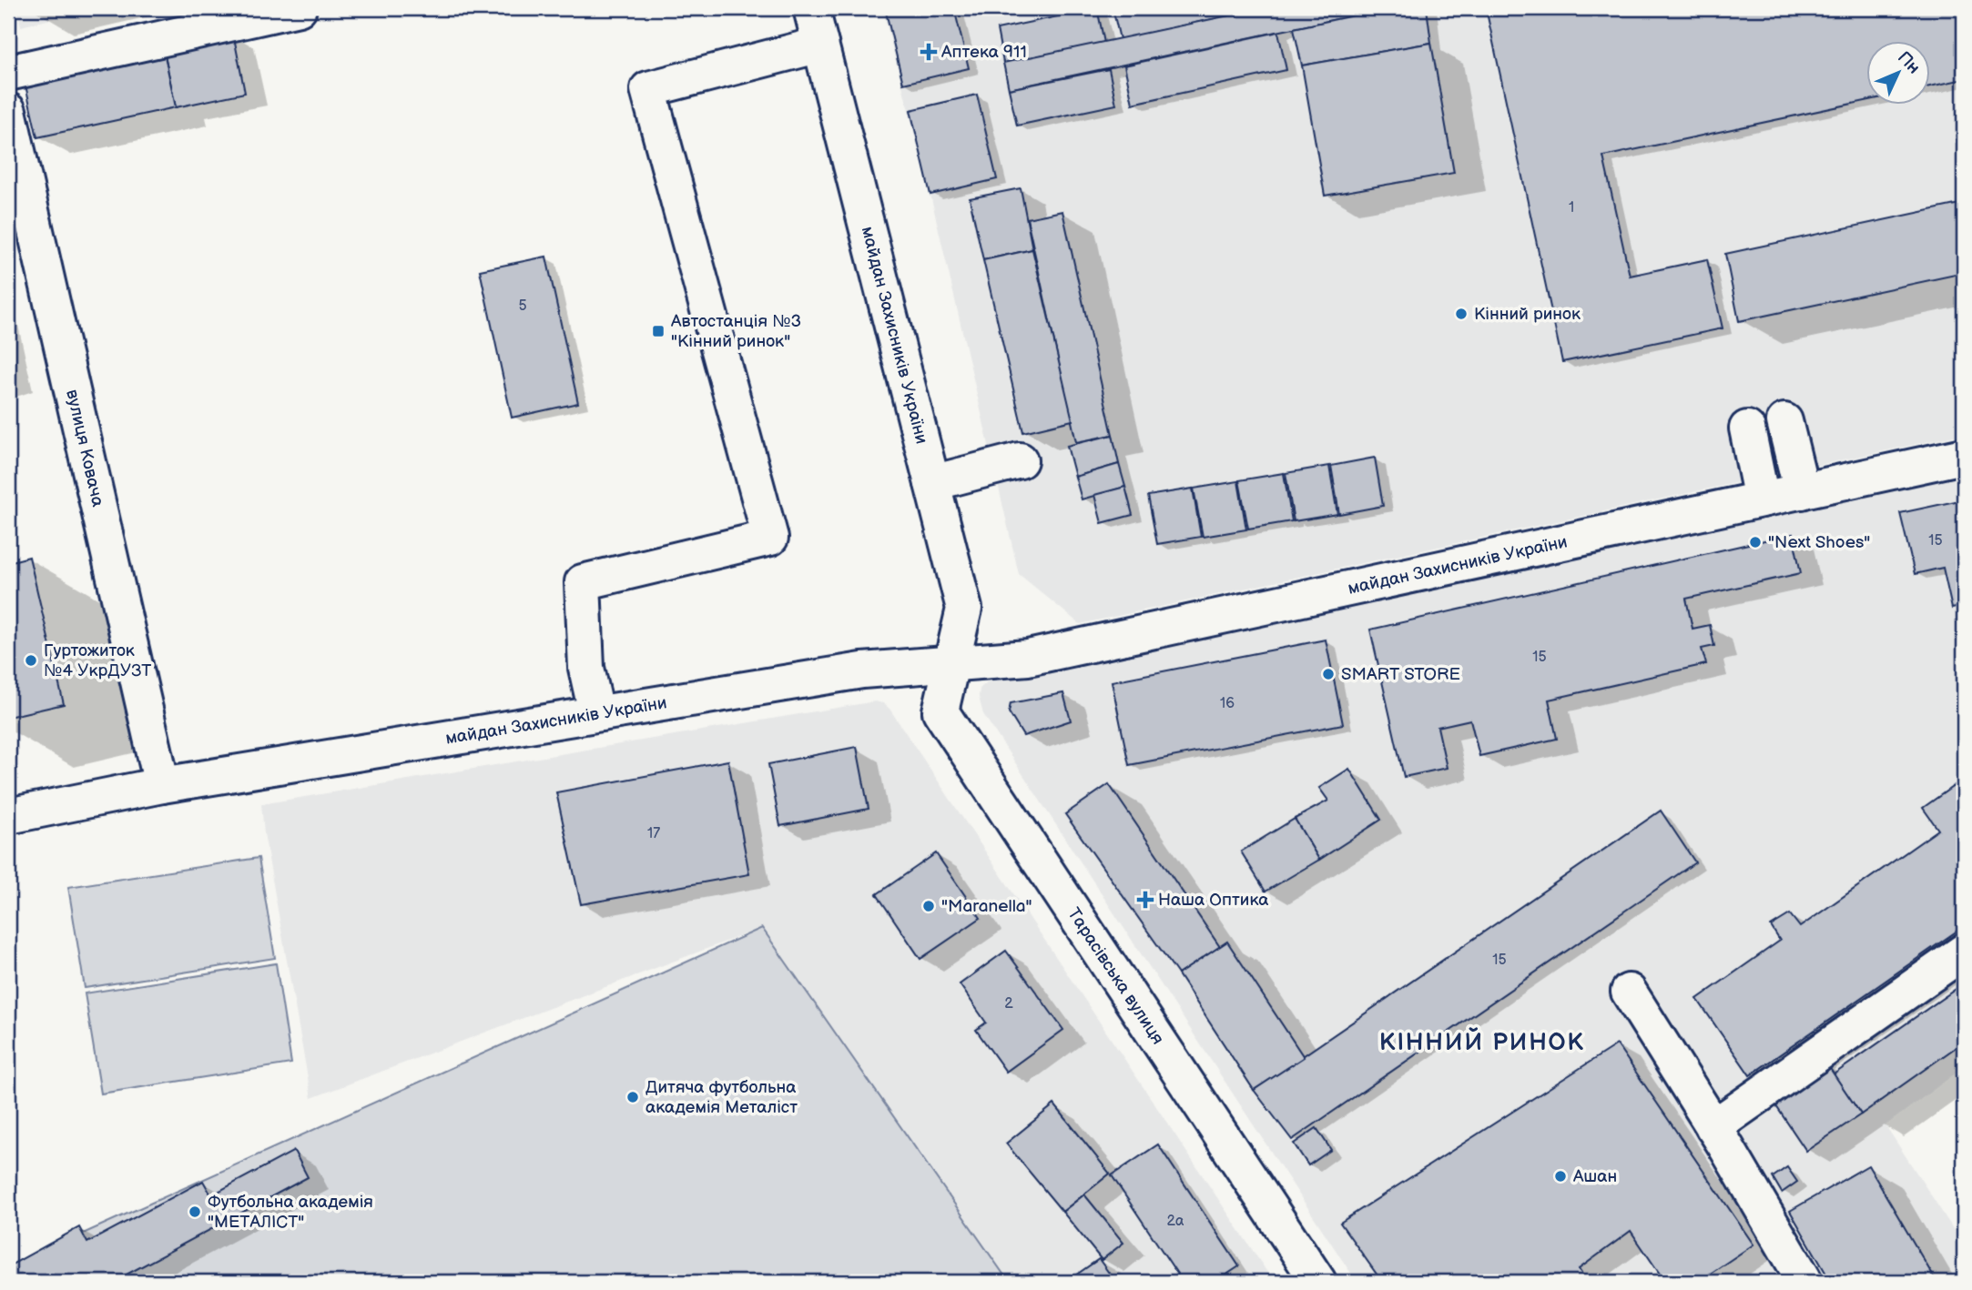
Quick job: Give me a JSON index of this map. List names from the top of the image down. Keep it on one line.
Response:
{"streets":{"street":["майдан Захисників України","вулиця Ковача","Тарасівська вулиця"]},"crossings":[["майдан Захисників України","вулиця Ковача"],["майдан Захисників України","Тарасівська вулиця"]],"districts":["КІННИЙ РИНОК"],"places":{"health":["Аптека 911","Наша Оптика"],"other":["Кінний ринок","\"Next Shoes\"","Гуртожиток №4 УкрДУЗТ","SMART STORE","\"Maranella\"","Дитяча футбольна академія Металіст","Ашан","Футбольна академія \"МЕТАЛІСТ\""],"transit":["Автостанція №3 \"Кінний ринок\""]},"house_numbers":["1","5","15","15","16","17","15","2","2а"],"north":"top right"}
